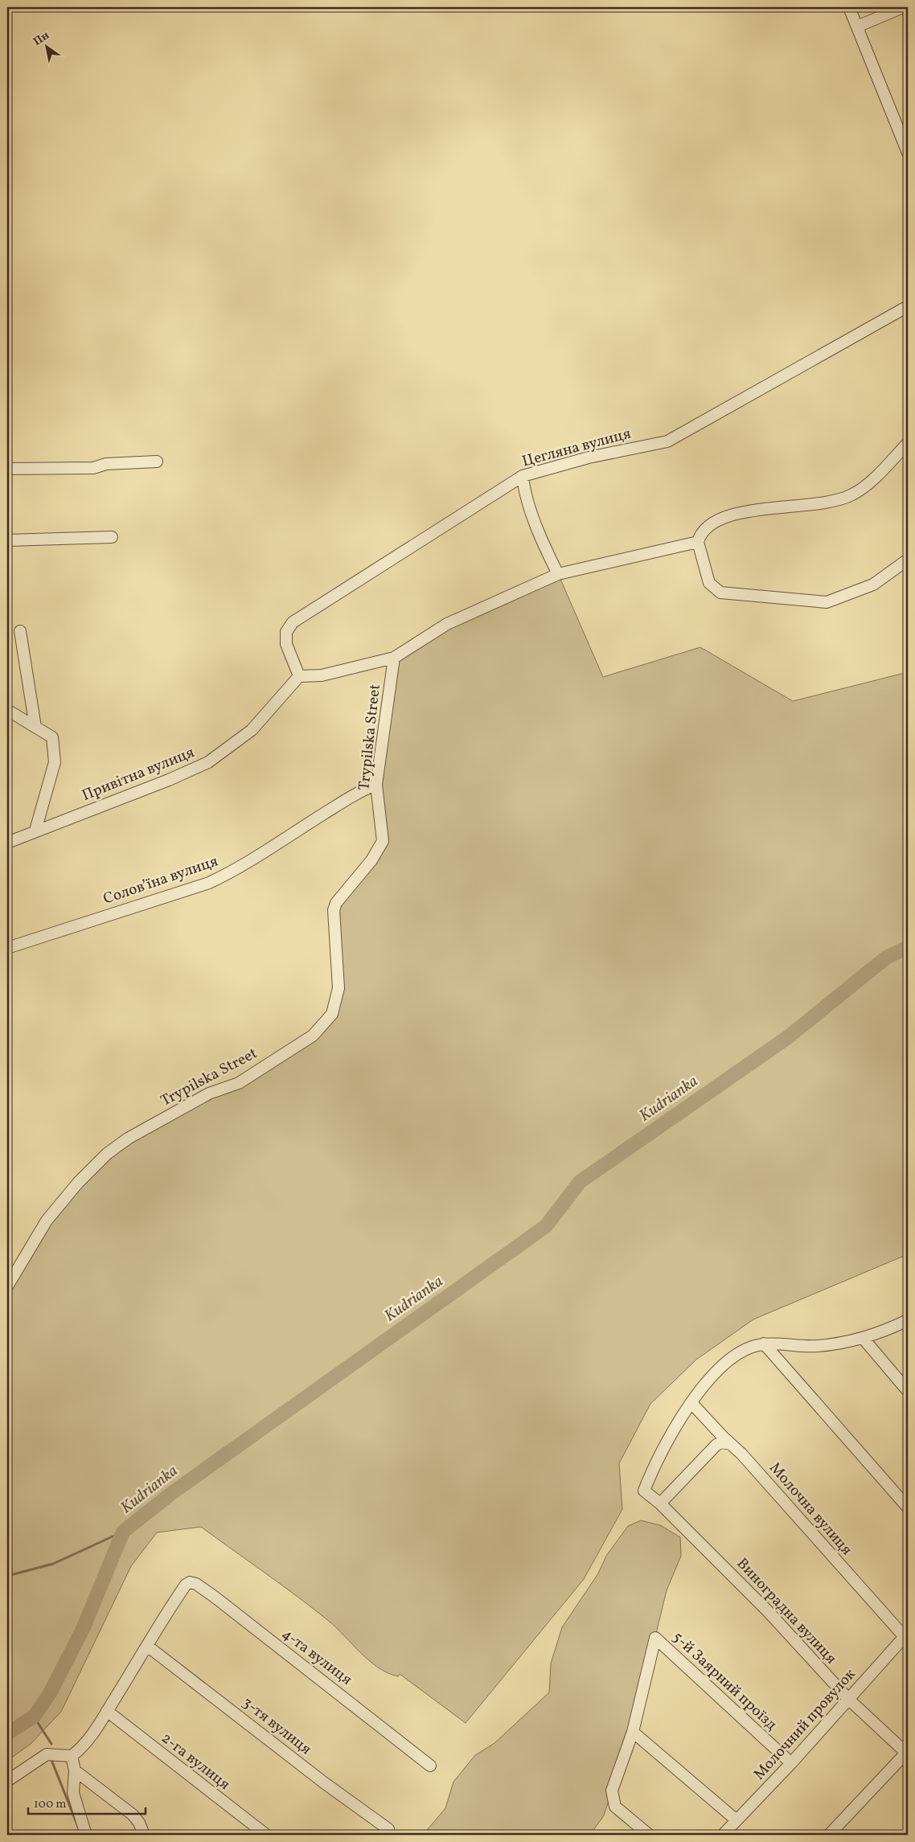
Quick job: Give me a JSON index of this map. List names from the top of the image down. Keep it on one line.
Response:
{"streets":{"street":["Цегляна вулиця","Trypilska Street","Привітна вулиця","Соловʼїна вулиця","Молочна вулиця","Виноградна вулиця","4-та вулиця","5-й Заярний проїзд","Молочний провулок","3-тя вулиця","2-га вулиця"]},"crossings":[["Цегляна вулиця","Привітна вулиця"],["Trypilska Street","Соловʼїна вулиця"],["Молочна вулиця","Виноградна вулиця"],["Молочна вулиця","Молочний провулок"],["Виноградна вулиця","Молочний провулок"],["4-та вулиця","3-тя вулиця"],["5-й Заярний проїзд","Молочний провулок"]],"water":["Kudrianka"],"scale_bar":"100 m","north":"top left"}
